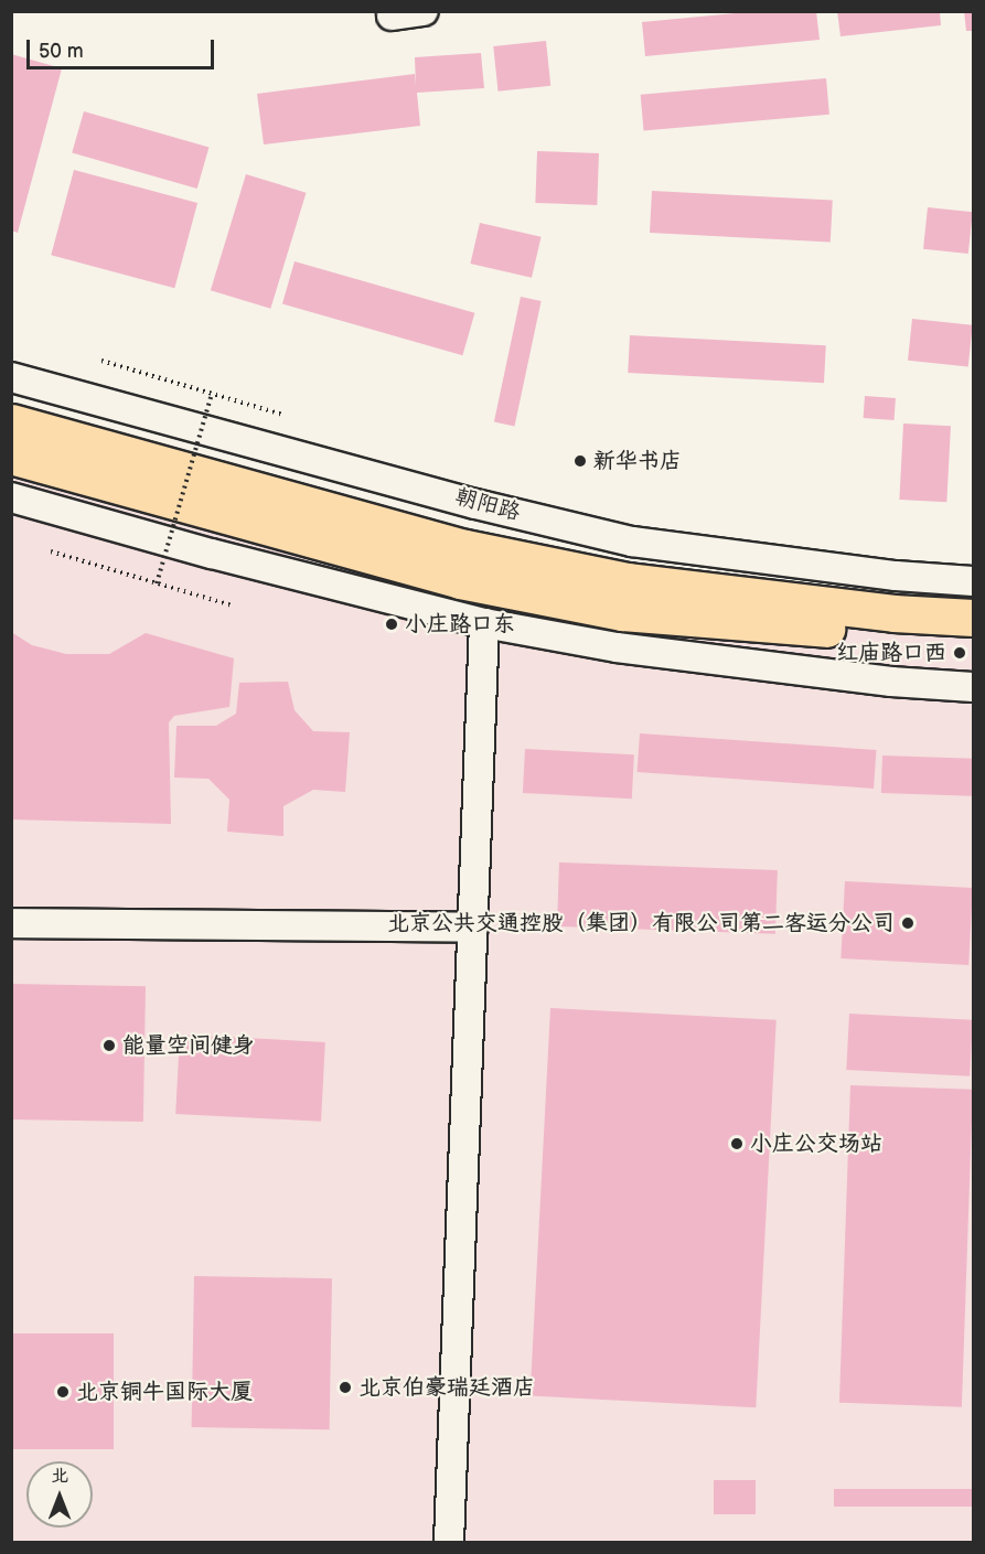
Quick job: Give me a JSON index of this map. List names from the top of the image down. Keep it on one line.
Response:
{"streets":{"highway":["朝阳路"]},"places":["新华书店","小庄路口东","红庙路口西","北京公共交通控股（集团）有限公司第二客运分公司","能量空间健身","小庄公交场站","北京伯豪瑞廷酒店","北京铜牛国际大厦"],"scale_bar":"50 m","north":"top"}
